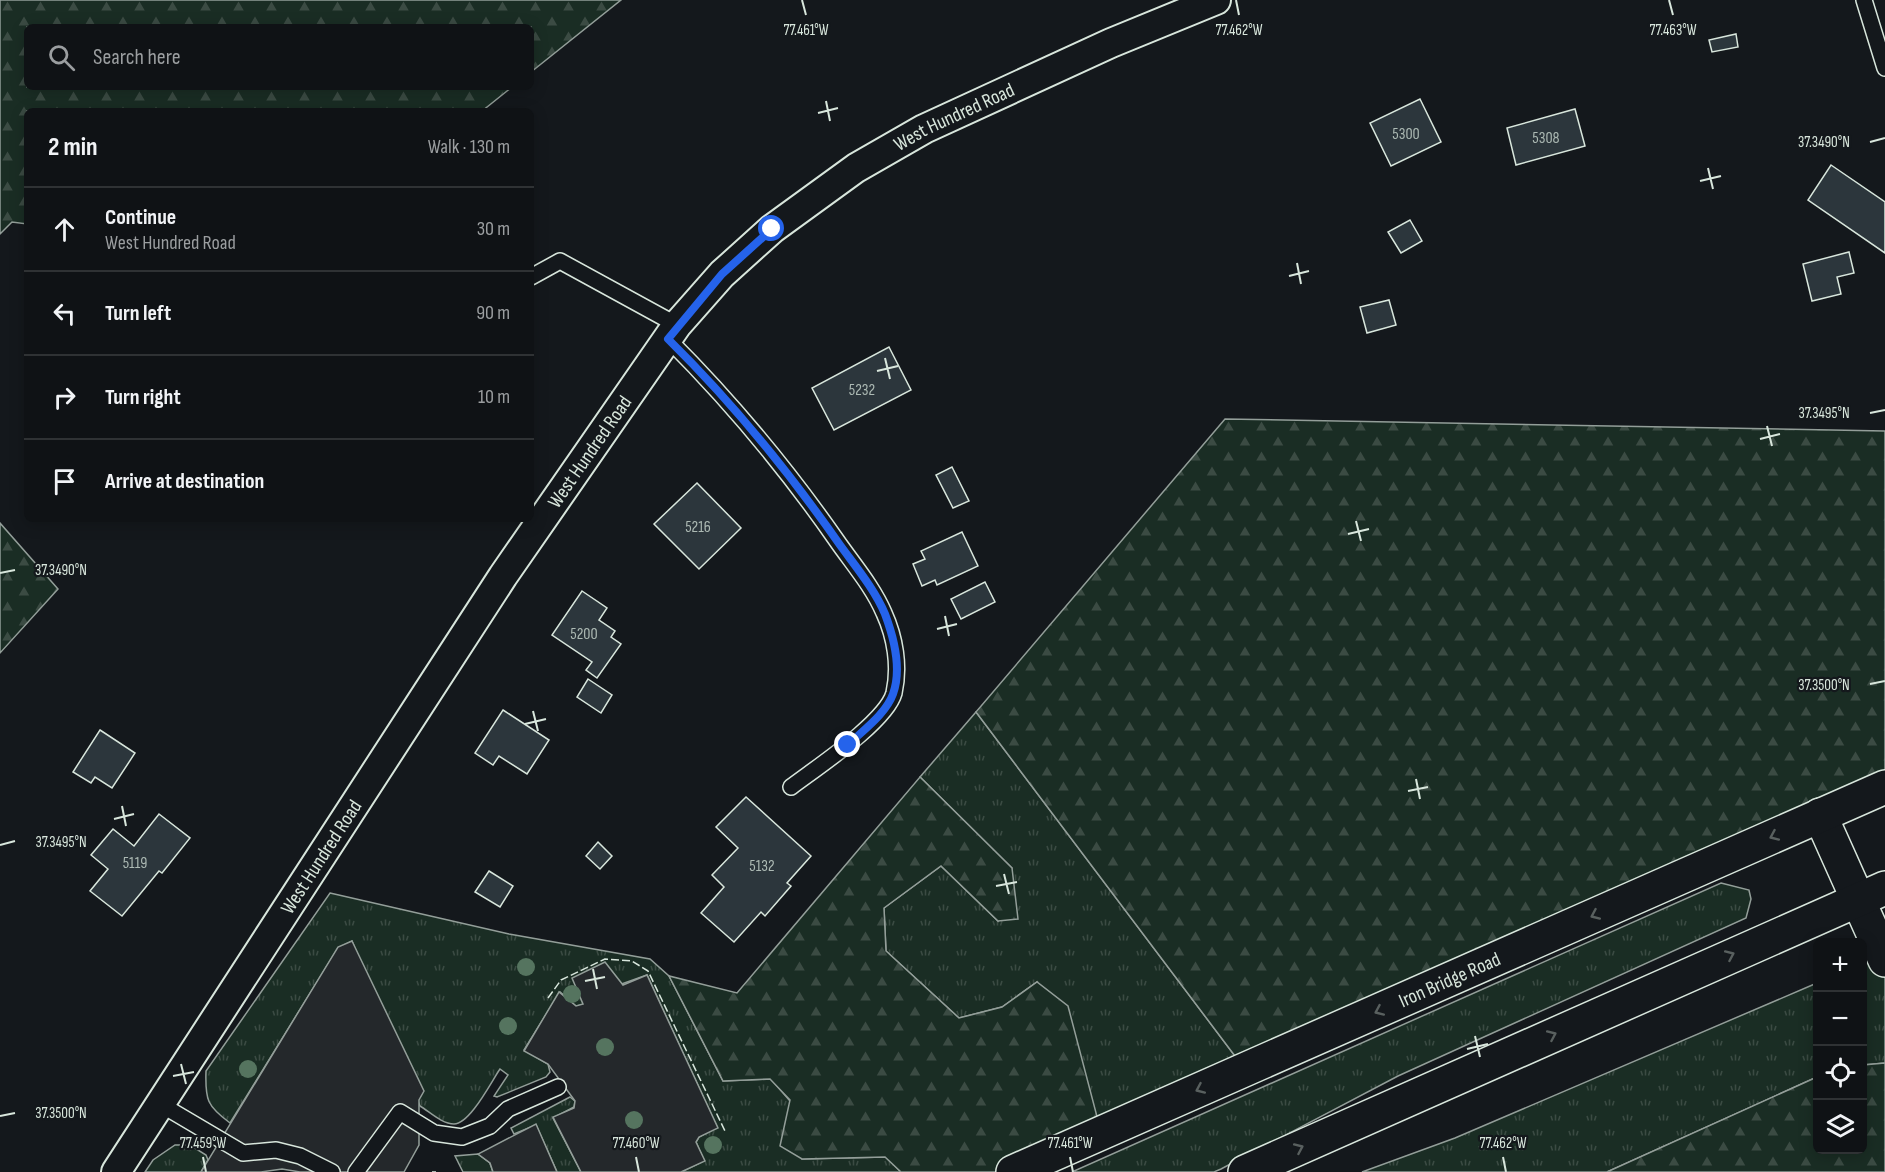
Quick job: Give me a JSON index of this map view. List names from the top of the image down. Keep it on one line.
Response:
{"streets":{"main road":["Iron Bridge Road"],"street":["West Hundred Road"]},"house_numbers":["5300","5308","5232","5216","5200","5119","5132"],"page":{"search":"Search here","heading":["2 min","Walk · 130 m"],"list":[["Continue","West Hundred Road","30 m"],["Turn left","90 m"],["Turn right","10 m"],"Arrive at destination"],"map_buttons":["+","−"]},"coordinates":["77.461°W","77.462°W","77.463°W","37.3490°N","37.3495°N","37.3500°N","77.459°W","77.460°W"]}
